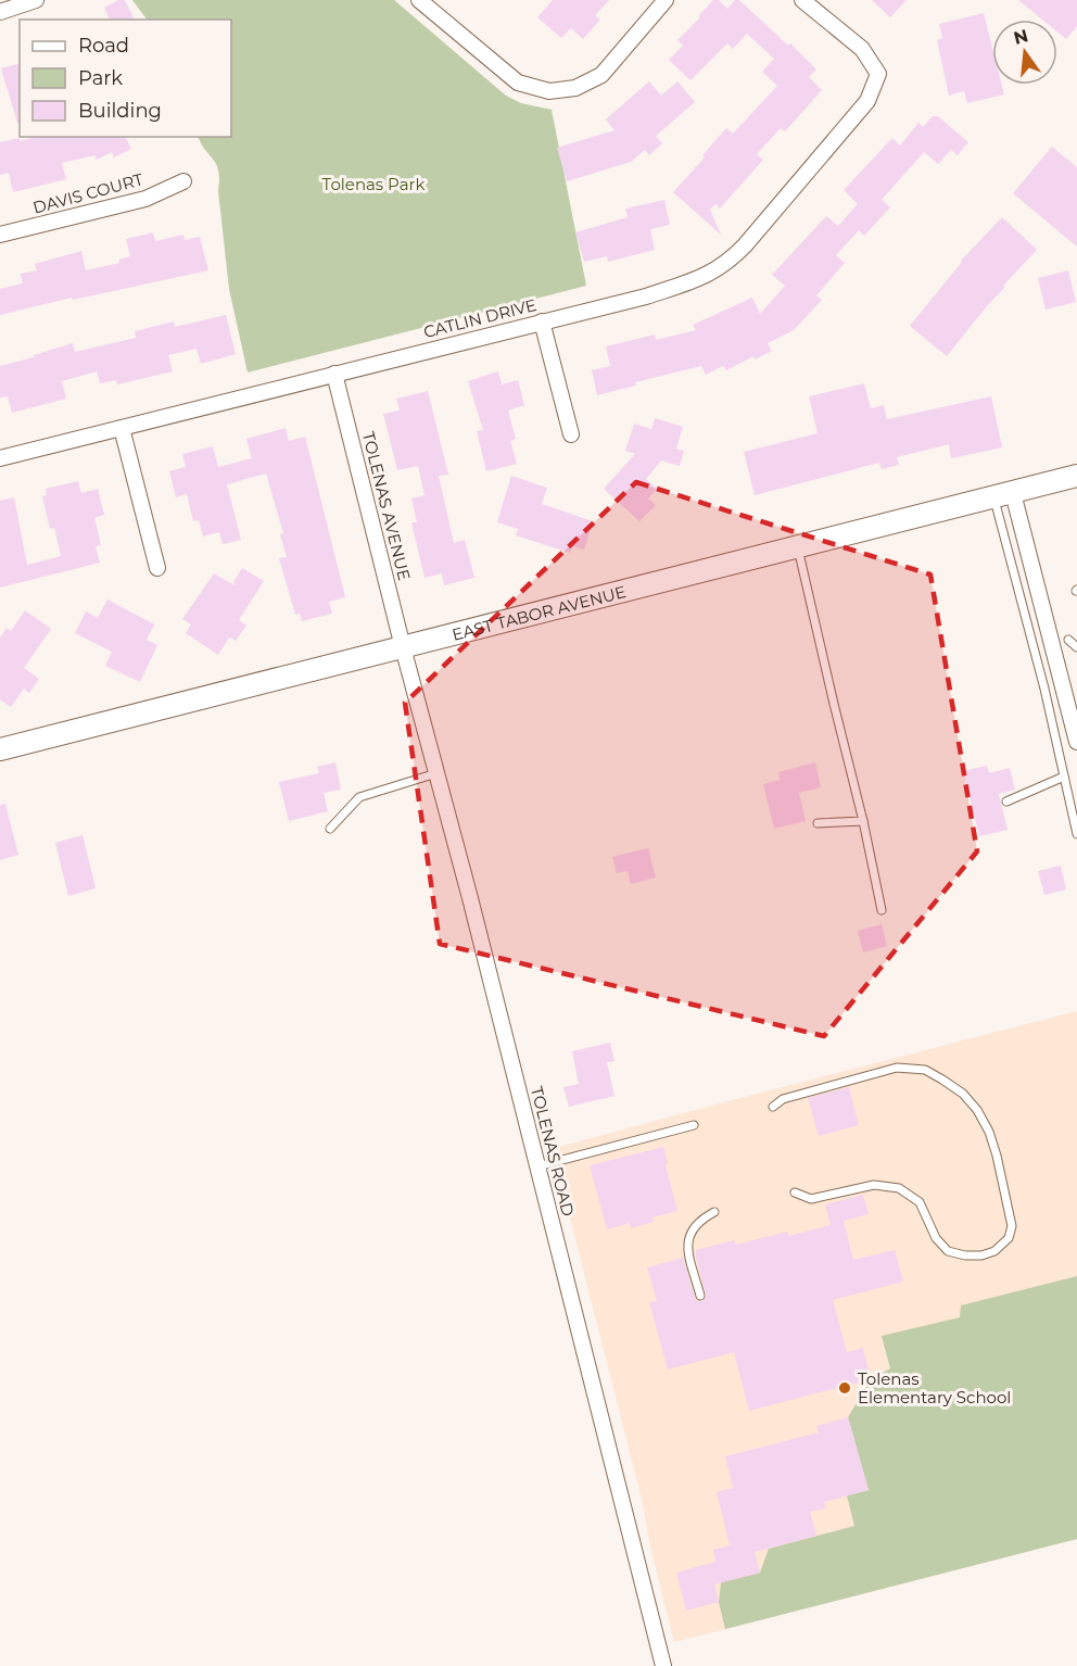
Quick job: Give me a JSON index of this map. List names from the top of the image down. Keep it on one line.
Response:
{"streets":{"main road":["EAST TABOR AVENUE"],"street":["DAVIS COURT","CATLIN DRIVE","TOLENAS AVENUE","TOLENAS ROAD"]},"crossings":[["CATLIN DRIVE","TOLENAS AVENUE"],["TOLENAS AVENUE","EAST TABOR AVENUE"],["TOLENAS AVENUE","TOLENAS ROAD"],["EAST TABOR AVENUE","TOLENAS ROAD"]],"parks":["Tolenas Park"],"places":["Tolenas Elementary School"],"legend":["Road","Park","Building"],"north":"top"}
